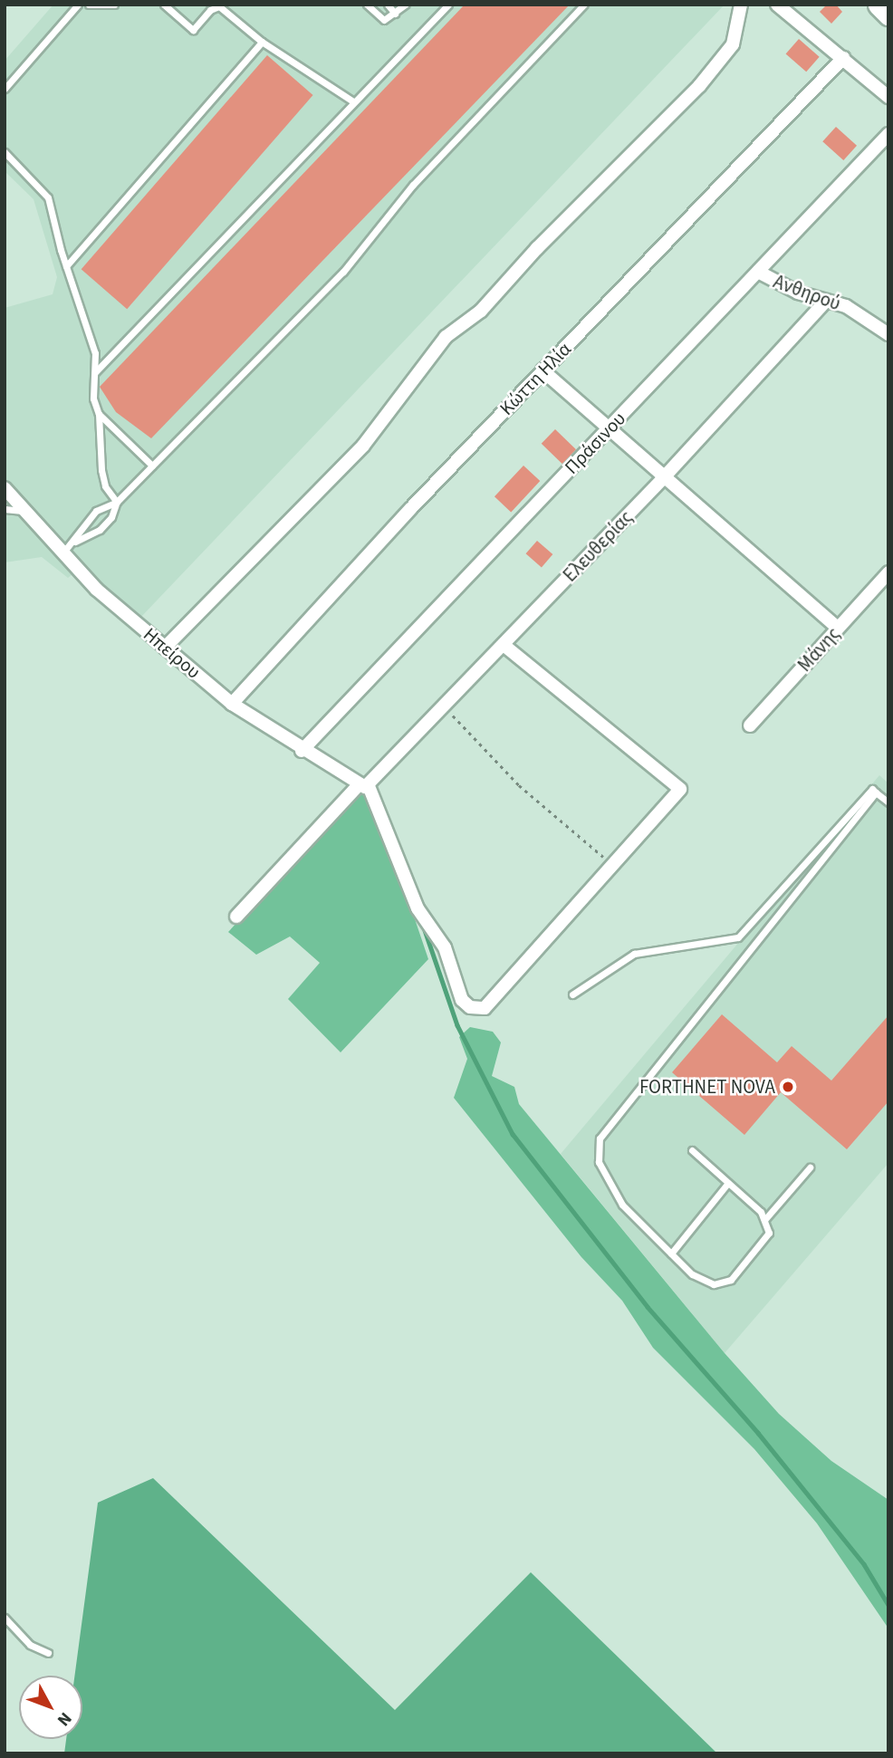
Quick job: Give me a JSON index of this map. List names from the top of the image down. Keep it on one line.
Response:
{"streets":{"street":["Ανθηρού","Κώττη Ηλία","Πράσινου","Ελευθερίας","Μάνης","Ηπείρου"]},"crossings":[["Ανθηρού","Πράσινου"],["Ανθηρού","Ελευθερίας"],["Κώττη Ηλία","Ηπείρου"],["Πράσινου","Ηπείρου"],["Ελευθερίας","Ηπείρου"]],"places":["FORTHNET NOVA"],"north":"bottom right"}
